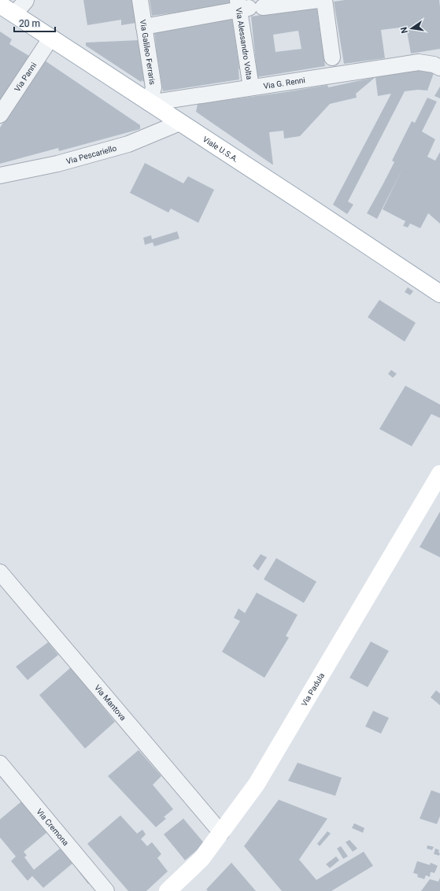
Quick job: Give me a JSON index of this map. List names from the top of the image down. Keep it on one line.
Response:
{"streets":{"main road":["Viale U.S.A.","Via Padula"],"street":["Via Alessandro Volta","Via Galileo Ferraris","Via Panni","Via G. Renni","Via Pescariello","Via Mantova","Via Cremona"]},"crossings":[["Via Alessandro Volta","Via G. Renni"],["Via Galileo Ferraris","Via G. Renni"],["Via Galileo Ferraris","Viale U.S.A."],["Via Panni","Viale U.S.A."],["Via G. Renni","Viale U.S.A."],["Viale U.S.A.","Via Pescariello"],["Via Padula","Via Mantova"]],"scale_bar":"20 m","north":"left"}
